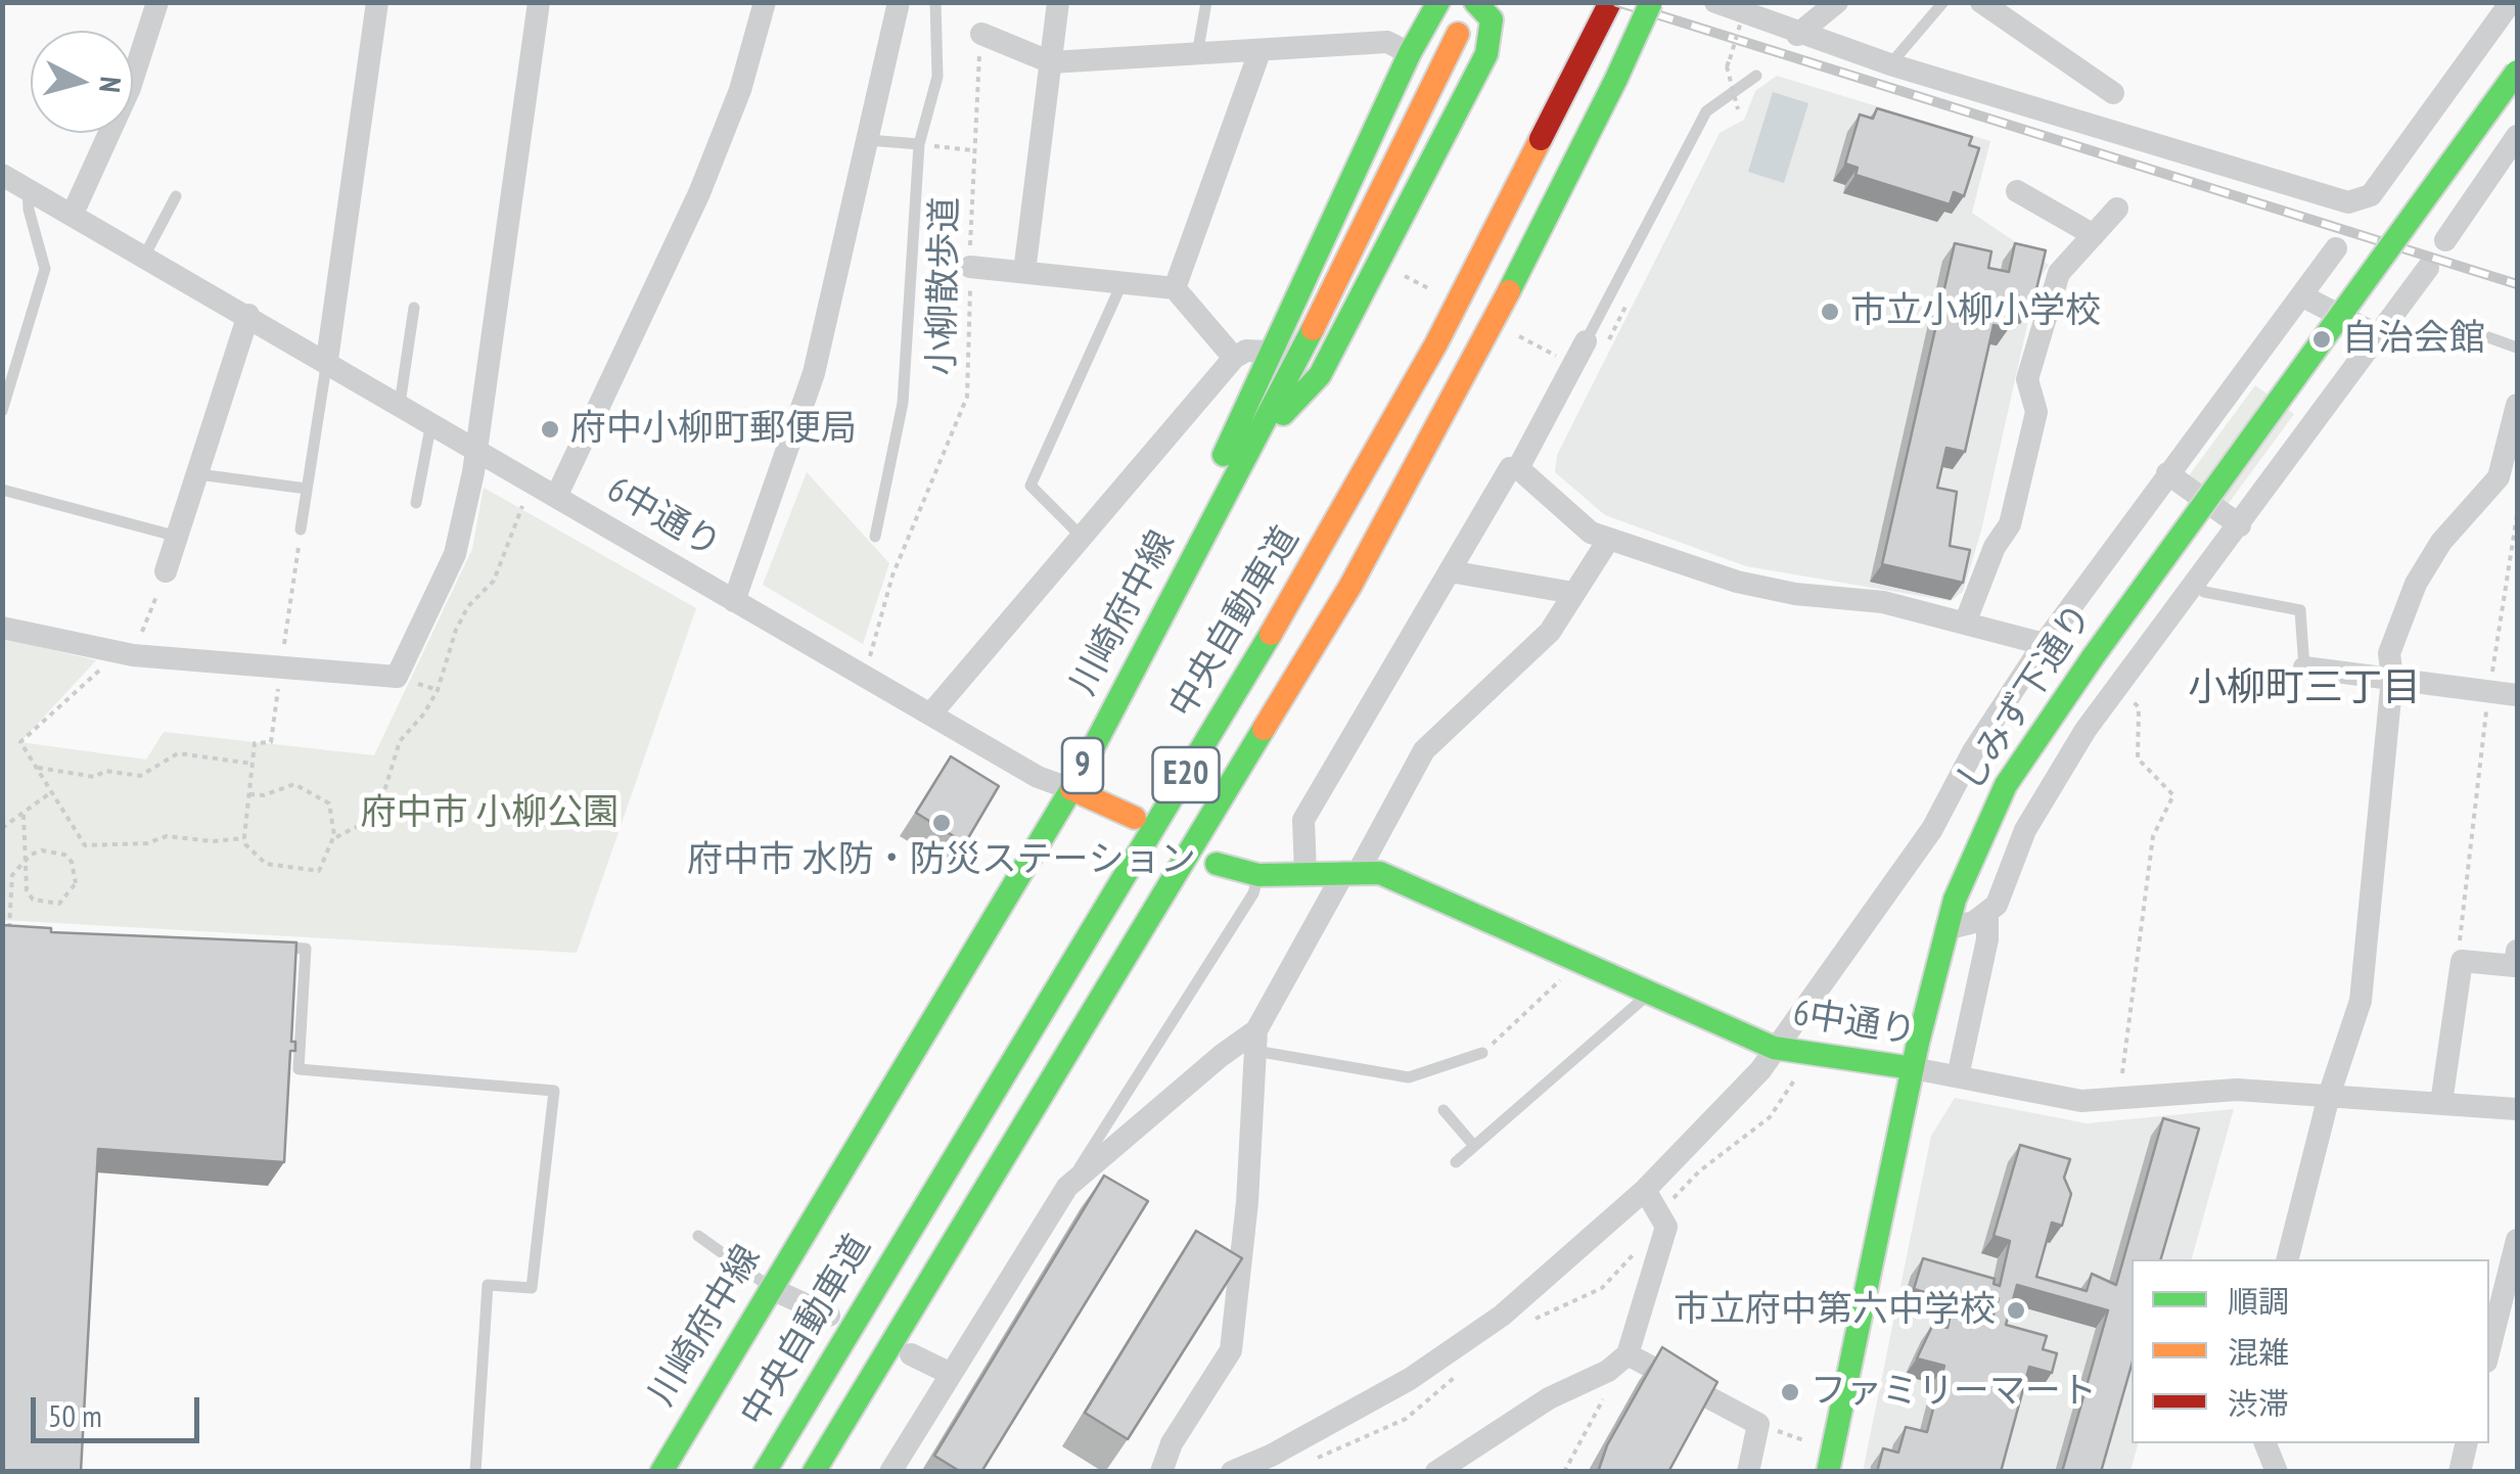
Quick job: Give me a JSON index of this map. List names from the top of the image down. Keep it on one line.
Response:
{"streets":{"main road":["6中通り","川崎府中線","中央自動車道","しみず下通り","9","E20"],"path":["小柳散歩道"]},"crossings":[["小柳散歩道","6中通り"],["6中通り","川崎府中線"],["6中通り","しみず下通り"]],"districts":["小柳町三丁目"],"parks":["府中市 小柳公園"],"places":["市立小柳小学校","自治会館","府中小柳町郵便局","府中市 水防・防災ステーション","市立府中第六中学校","ファミリーマート"],"legend":["順調","混雑","渋滞"],"scale_bar":"50 m","north":"right"}
